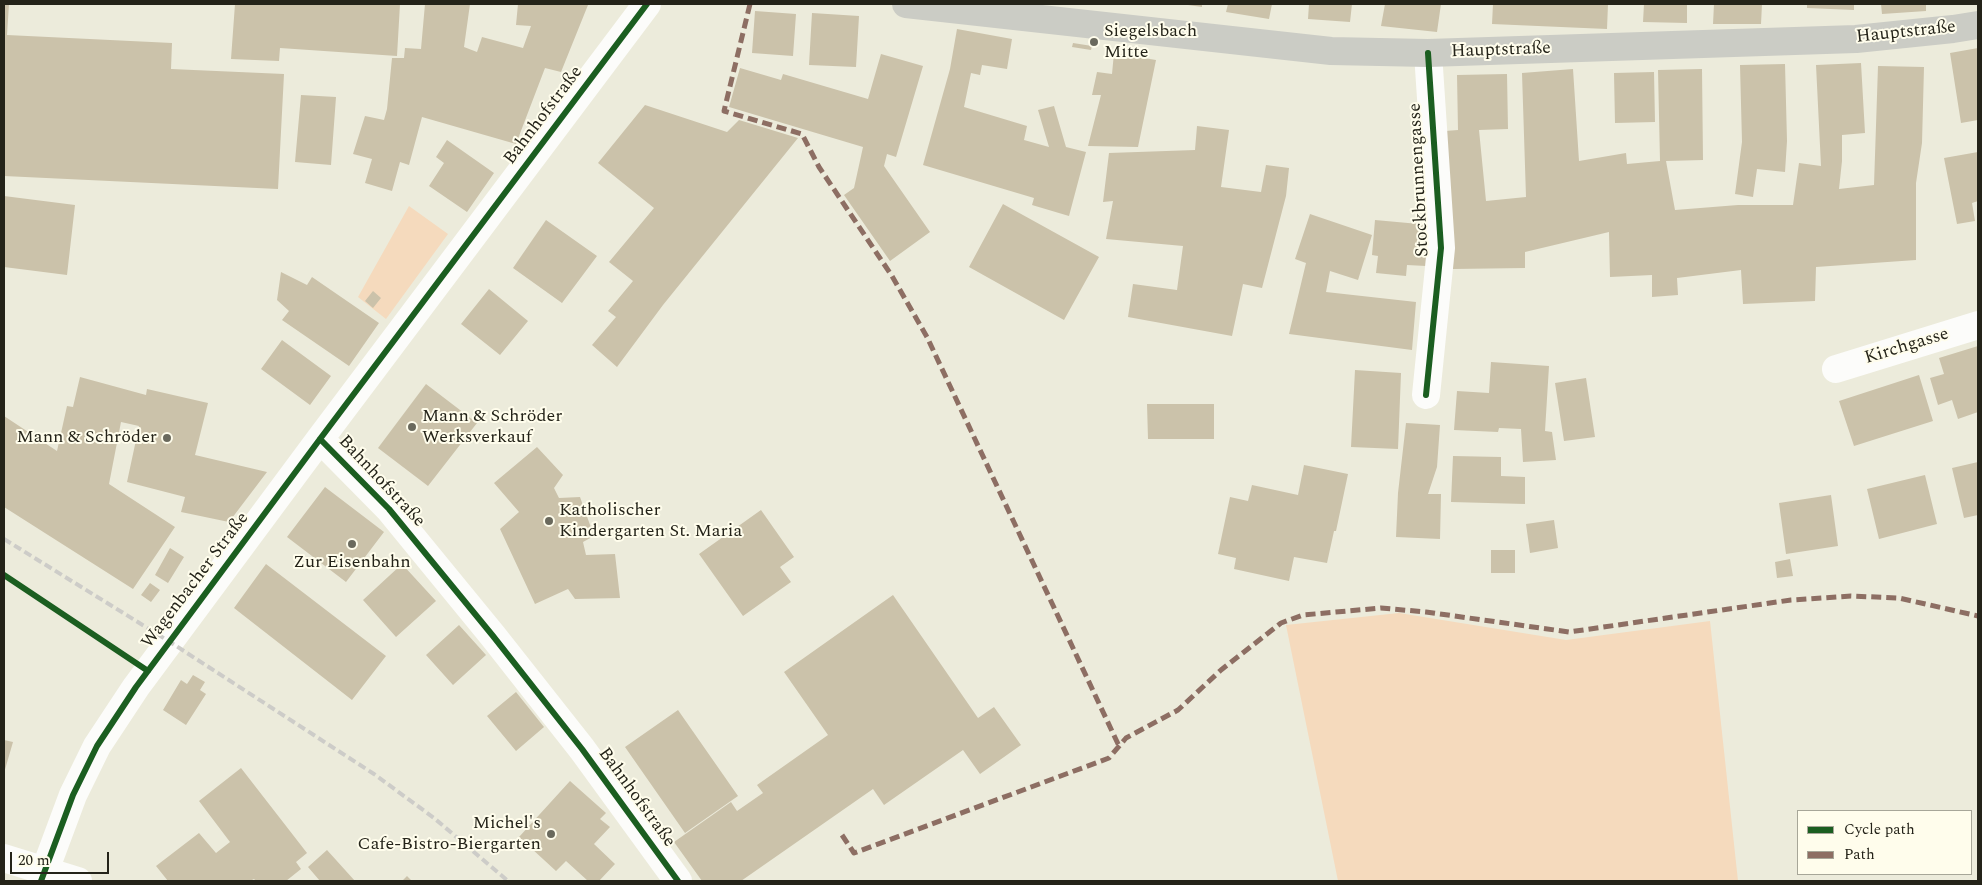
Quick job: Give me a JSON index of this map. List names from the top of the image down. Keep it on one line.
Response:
{"streets":{"main road":["Hauptstraße"],"street":["Bahnhofstraße","Stockbrunnengasse","Kirchgasse","Wagenbacher Straße"]},"crossings":[["Hauptstraße","Stockbrunnengasse"],["Bahnhofstraße","Wagenbacher Straße"]],"places":["Siegelsbach Mitte","Mann & Schröder Werksverkauf","Mann & Schröder","Katholischer Kindergarten St. Maria","Zur Eisenbahn","Michel's Cafe-Bistro-Biergarten"],"legend":["Cycle path","Path"],"scale_bar":"20 m"}
